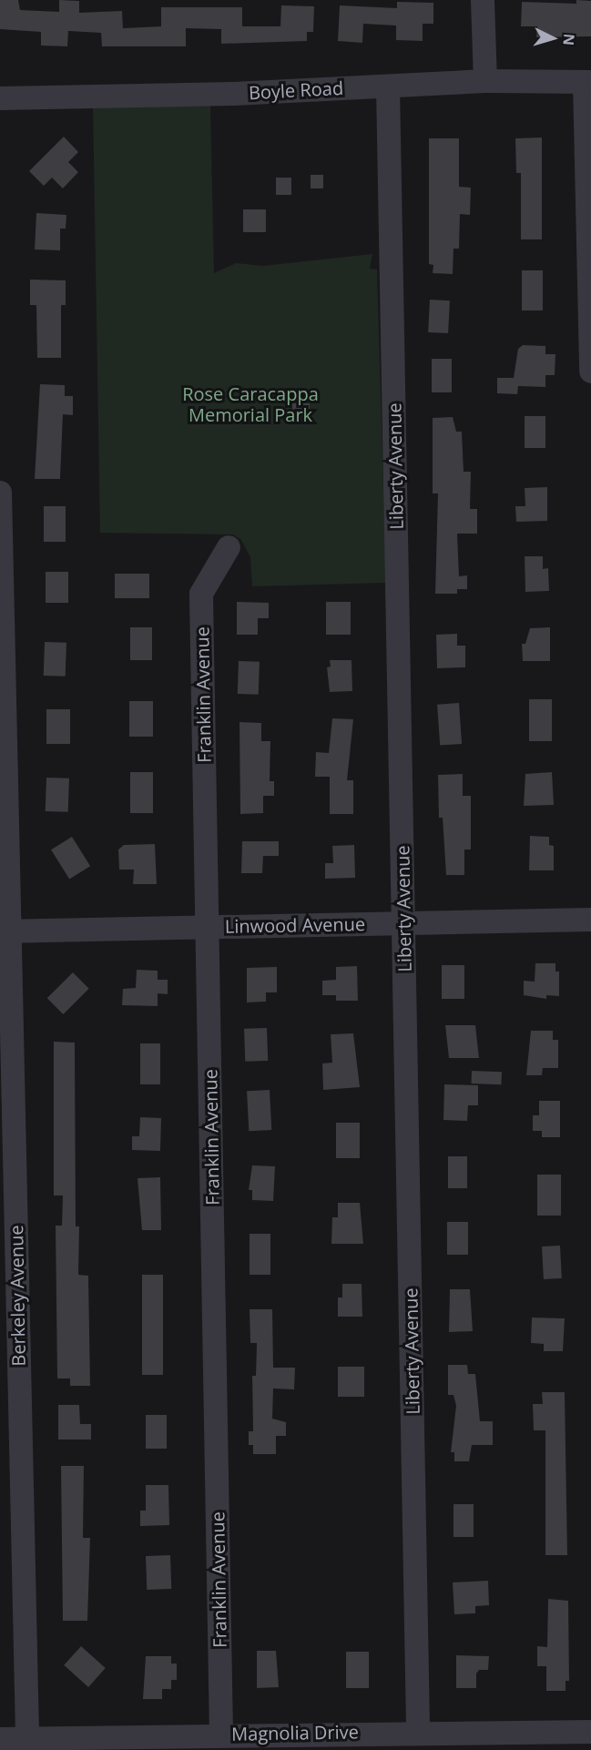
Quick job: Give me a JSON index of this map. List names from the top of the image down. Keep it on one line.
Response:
{"streets":{"street":["Boyle Road","Liberty Avenue","Franklin Avenue","Linwood Avenue","Berkeley Avenue","Magnolia Drive"]},"crossings":[["Boyle Road","Liberty Avenue"],["Liberty Avenue","Linwood Avenue"],["Liberty Avenue","Magnolia Drive"],["Franklin Avenue","Linwood Avenue"],["Franklin Avenue","Magnolia Drive"],["Linwood Avenue","Berkeley Avenue"],["Berkeley Avenue","Magnolia Drive"]],"parks":["Rose Caracappa Memorial Park"],"north":"right"}
